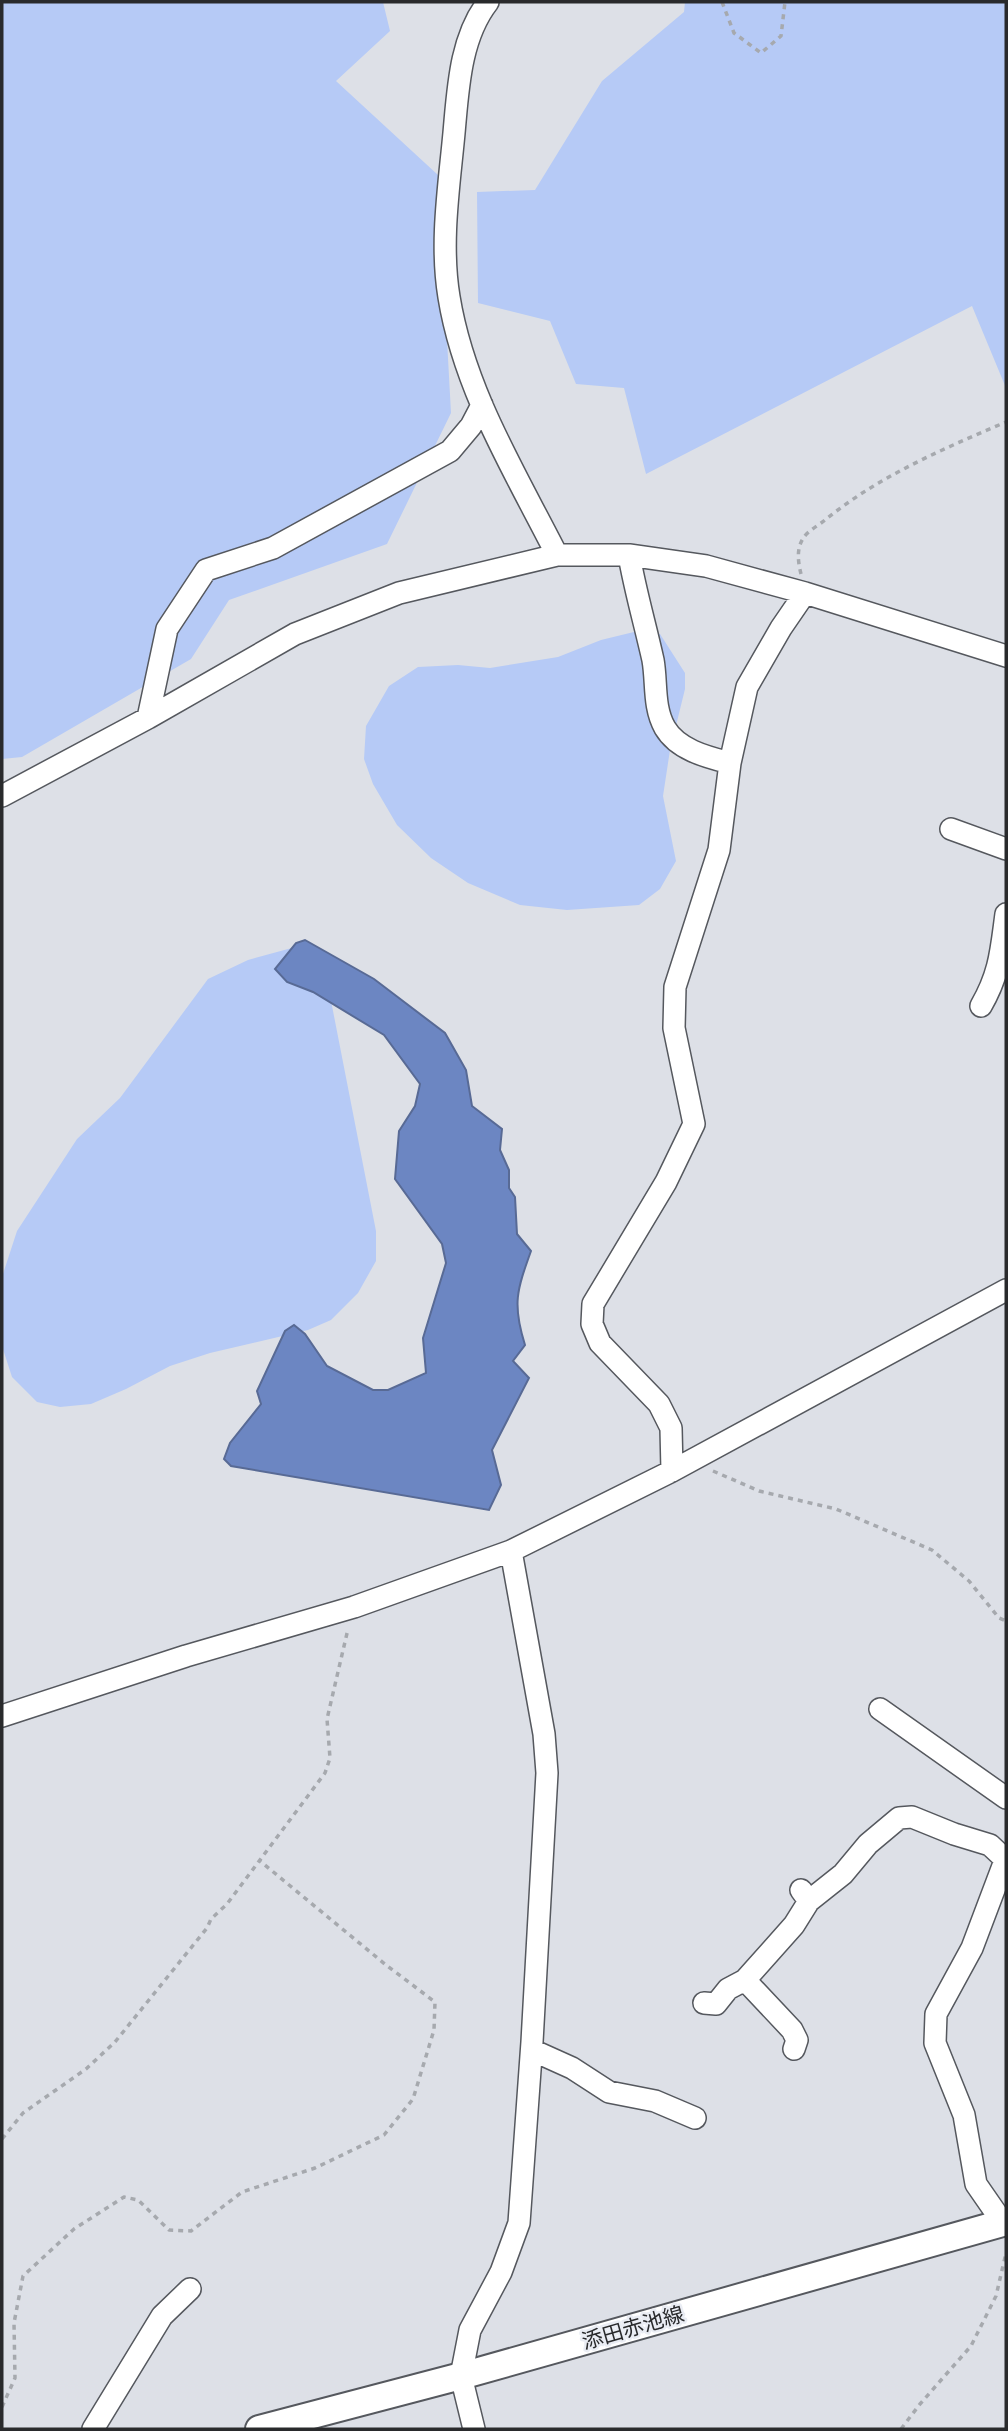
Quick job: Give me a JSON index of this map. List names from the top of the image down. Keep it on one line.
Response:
{"streets":{"main road":["添田赤池線"]}}
